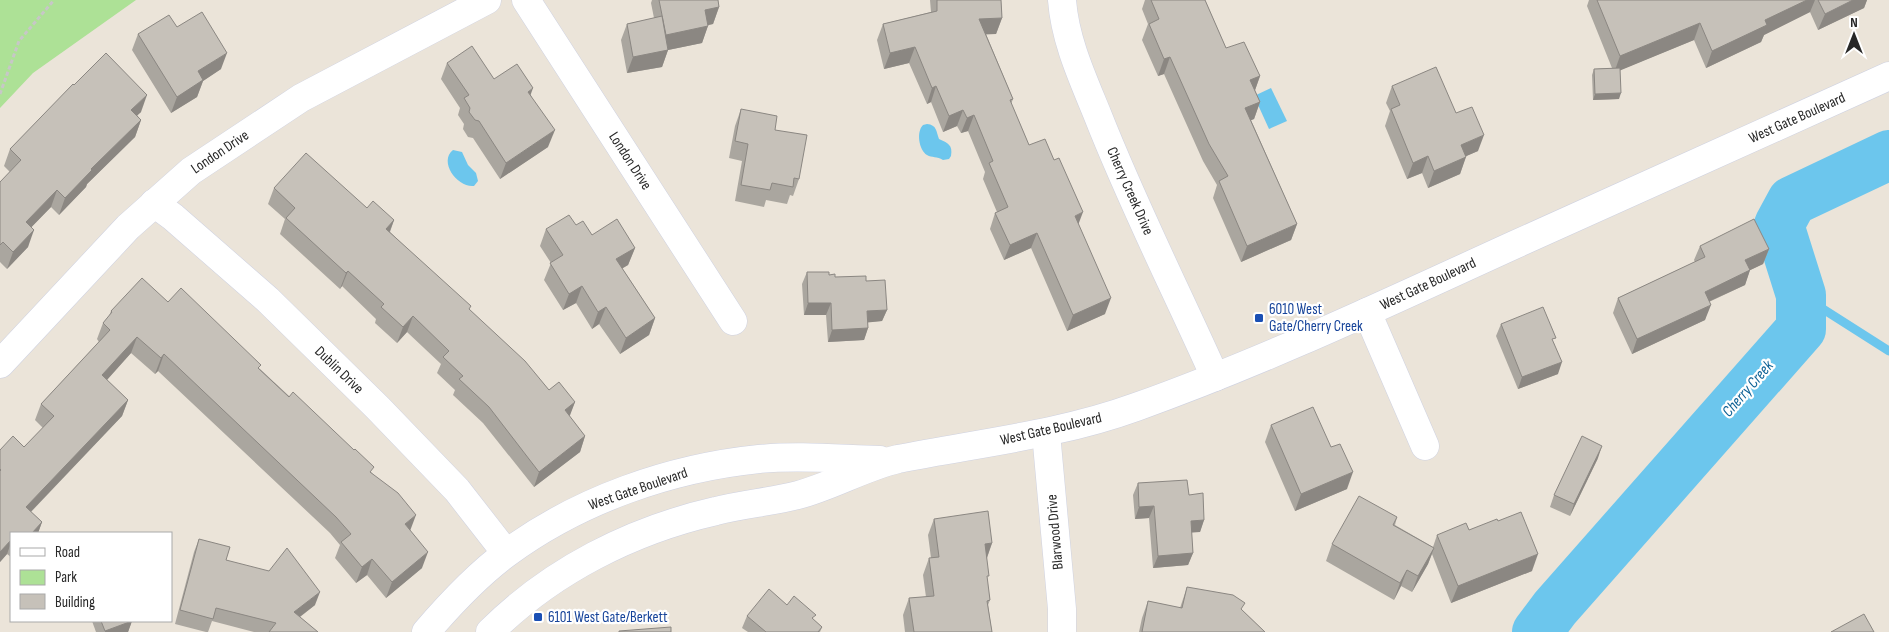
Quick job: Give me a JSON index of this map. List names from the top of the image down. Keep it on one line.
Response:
{"streets":{"street":["West Gate Boulevard","London Drive","Cherry Creek Drive","Dublin Drive","Blarwood Drive"]},"crossings":[["West Gate Boulevard","Cherry Creek Drive"],["West Gate Boulevard","Dublin Drive"],["West Gate Boulevard","Blarwood Drive"],["London Drive","Dublin Drive"]],"water":["Cherry Creek"],"places":{"transit":["6010 West Gate/Cherry Creek","6101 West Gate/Berkett"]},"legend":["Road","Park","Building"],"north":"top"}
